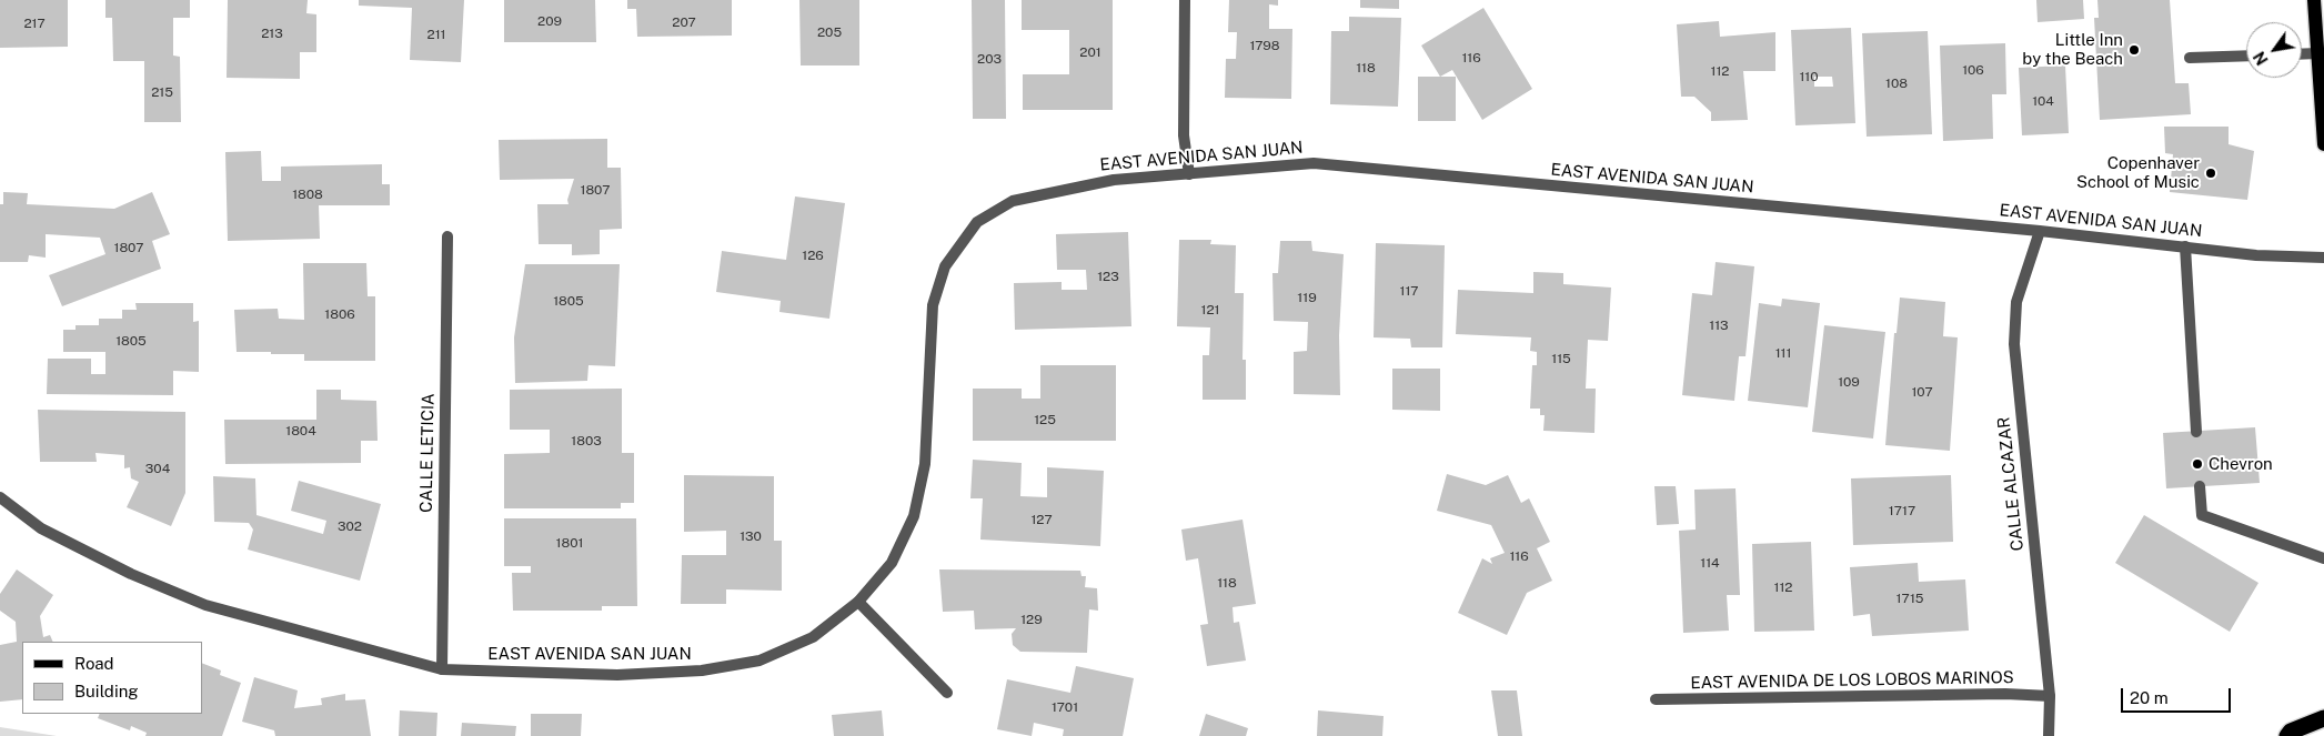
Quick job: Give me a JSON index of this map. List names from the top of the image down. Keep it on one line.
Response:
{"streets":{"street":["EAST AVENIDA SAN JUAN","CALLE LETICIA","CALLE ALCAZAR","EAST AVENIDA DE LOS LOBOS MARINOS"]},"crossings":[["EAST AVENIDA SAN JUAN","CALLE LETICIA"],["EAST AVENIDA SAN JUAN","CALLE ALCAZAR"],["CALLE ALCAZAR","EAST AVENIDA DE LOS LOBOS MARINOS"]],"places":["Little Inn by the Beach","Copenhaver School of Music","Chevron"],"house_numbers":["209","207","217","205","213","211","1798","201","116","203","118","106","112","110","108","215","104","1807","1808","1807","126","123","117","119","1805","121","1806","113","1805","111","115","109","107","125","1804","1803","304","1717","127","302","130","1801","116","114","118","112","1715","129","1701"],"legend":["Road","Building"],"scale_bar":"20 m","north":"bottom left"}
